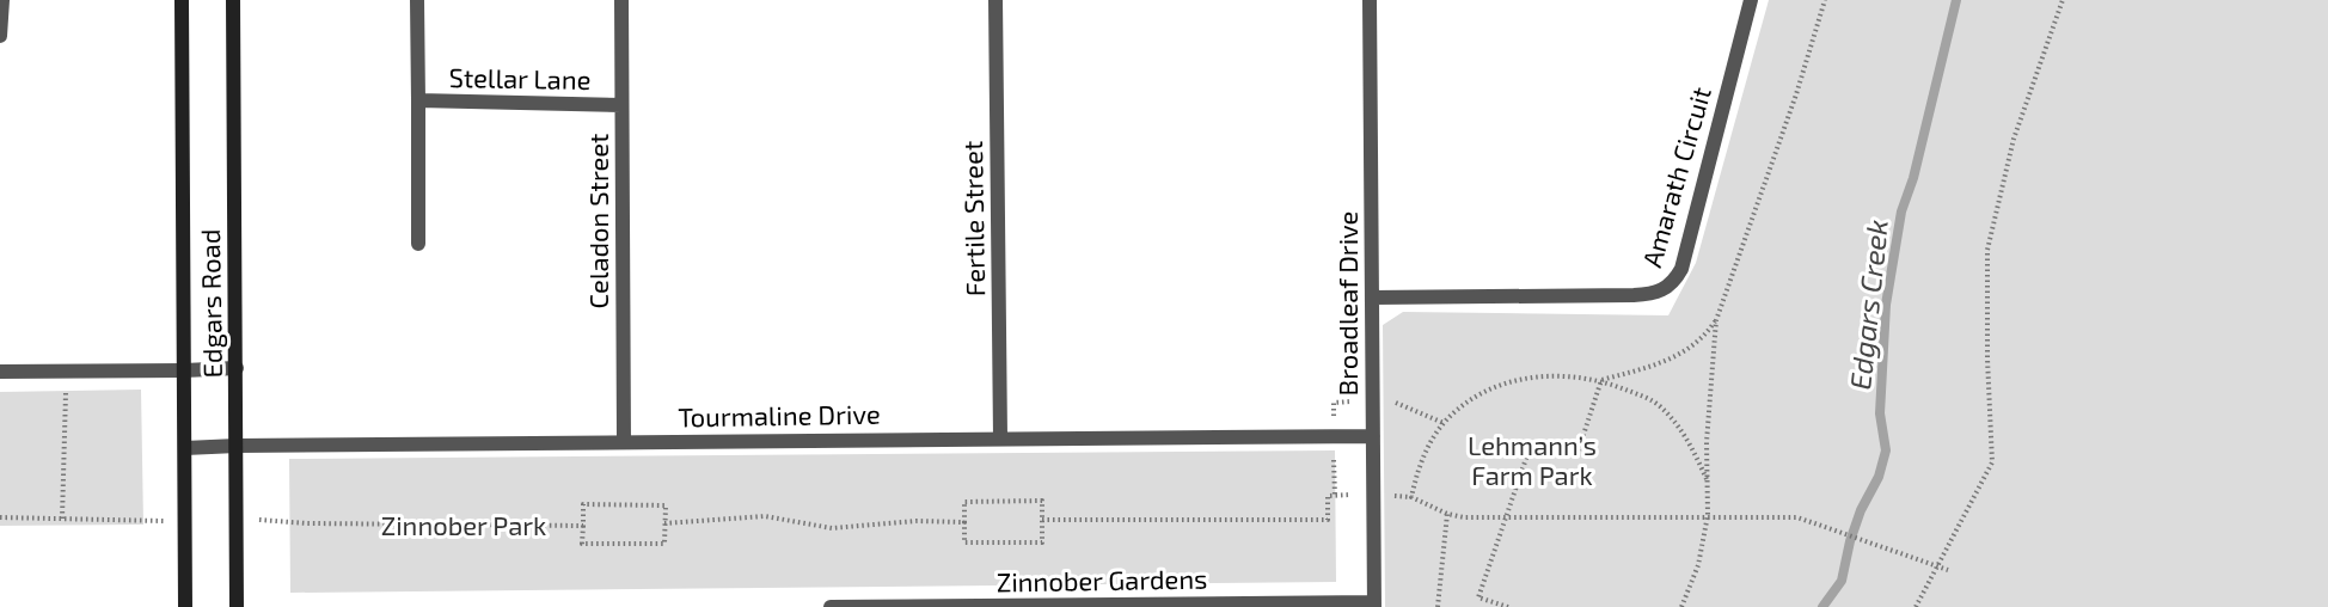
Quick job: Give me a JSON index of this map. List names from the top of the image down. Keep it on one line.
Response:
{"streets":{"main road":["Edgars Road"],"street":["Stellar Lane","Amarath Circuit","Fertile Street","Celadon Street","Broadleaf Drive","Tourmaline Drive","Zinnober Gardens"]},"crossings":[["Stellar Lane","Celadon Street"],["Amarath Circuit","Broadleaf Drive"],["Fertile Street","Tourmaline Drive"],["Celadon Street","Tourmaline Drive"],["Edgars Road","Tourmaline Drive"],["Broadleaf Drive","Tourmaline Drive"],["Broadleaf Drive","Zinnober Gardens"]],"water":["Edgars Creek"],"parks":["Lehmann’s Farm Park","Zinnober Park"]}
